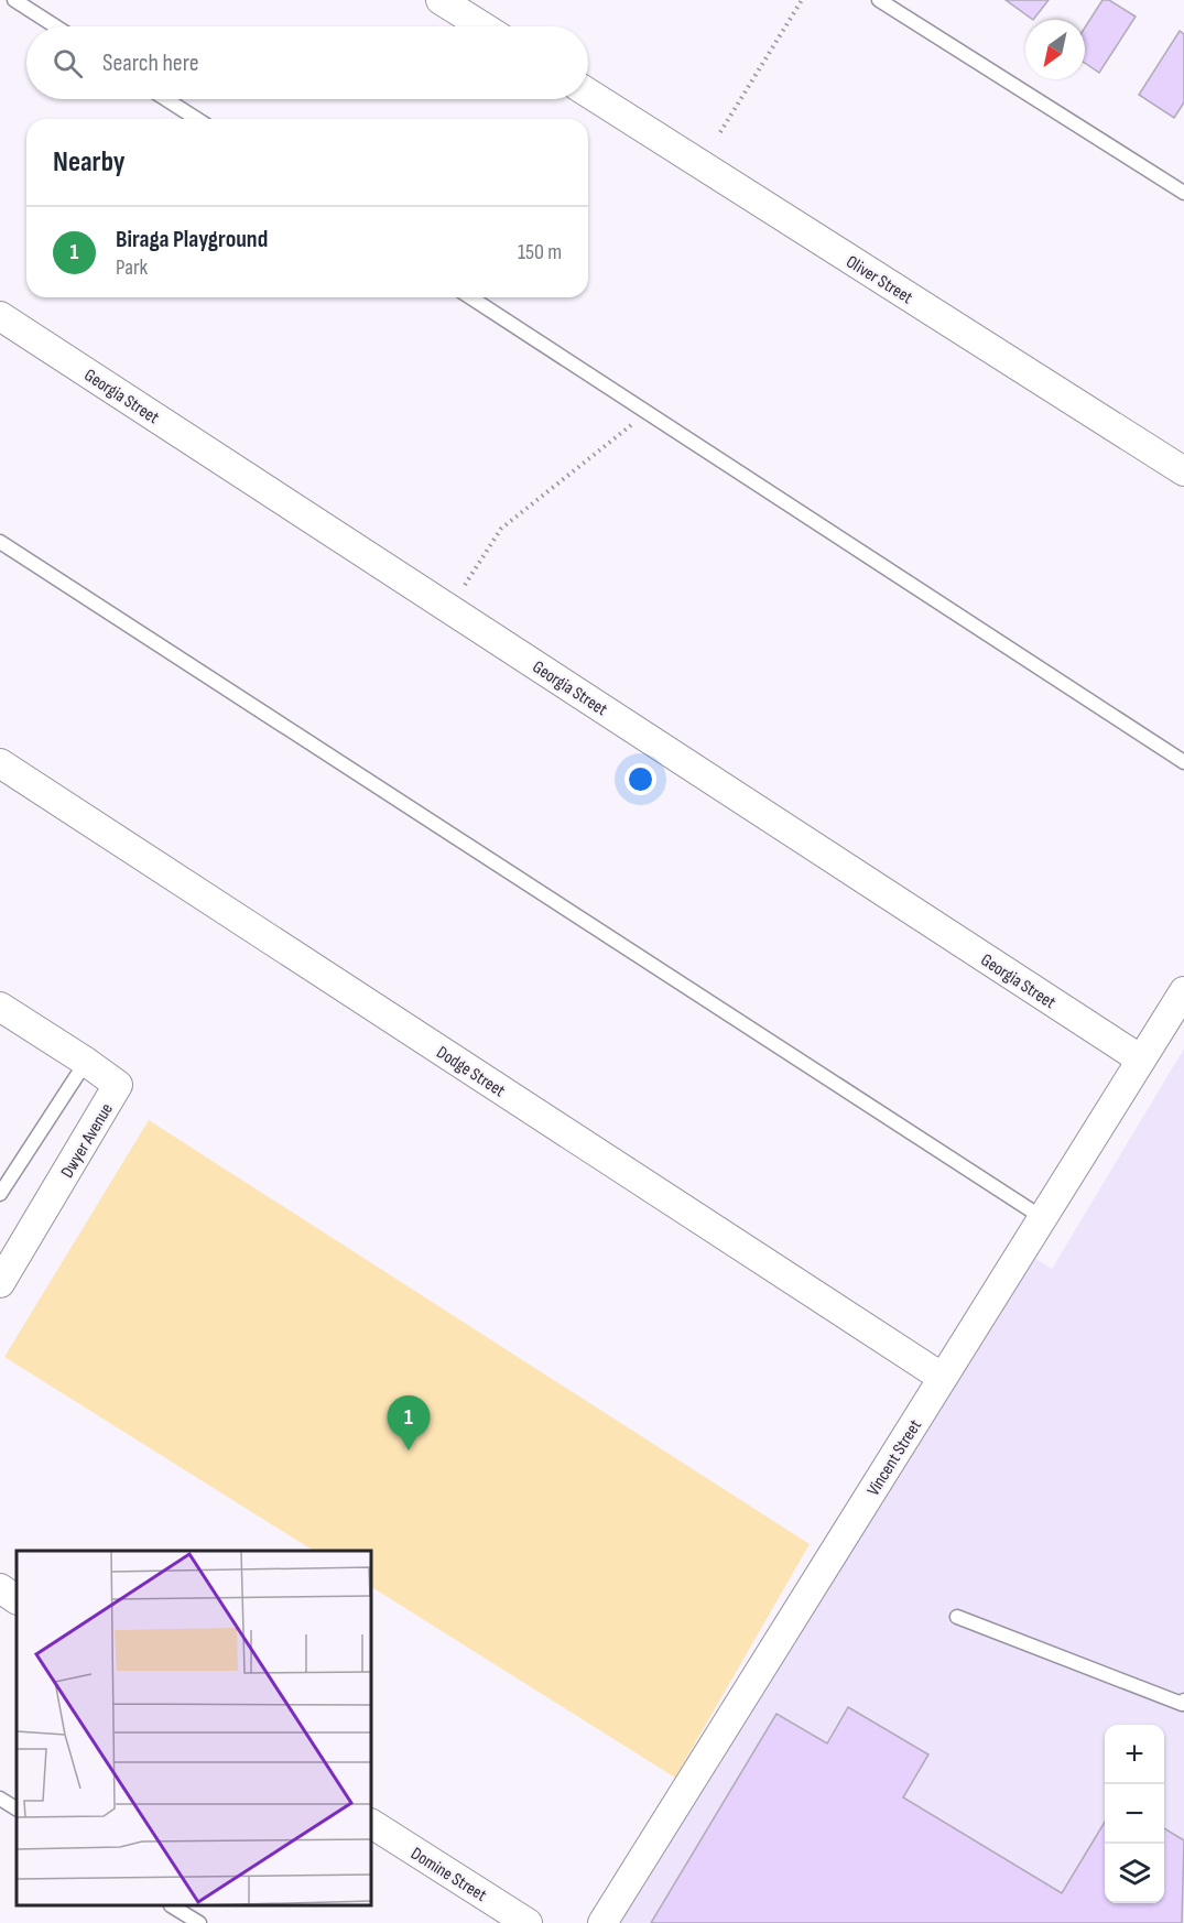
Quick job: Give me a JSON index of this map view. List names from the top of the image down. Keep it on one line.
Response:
{"streets":{"street":["Oliver Street","Georgia Street","Dodge Street","Dwyer Avenue","Vincent Street","Domine Street"]},"crossings":[["Georgia Street","Vincent Street"],["Dodge Street","Vincent Street"]],"north":"bottom left","page":{"search":"Search here","heading":"Nearby","list":[{"mark":"1","name":"Biraga Playground","note":"Park","value":"150 m"}],"pins":"1","map_buttons":["+","−"]}}
